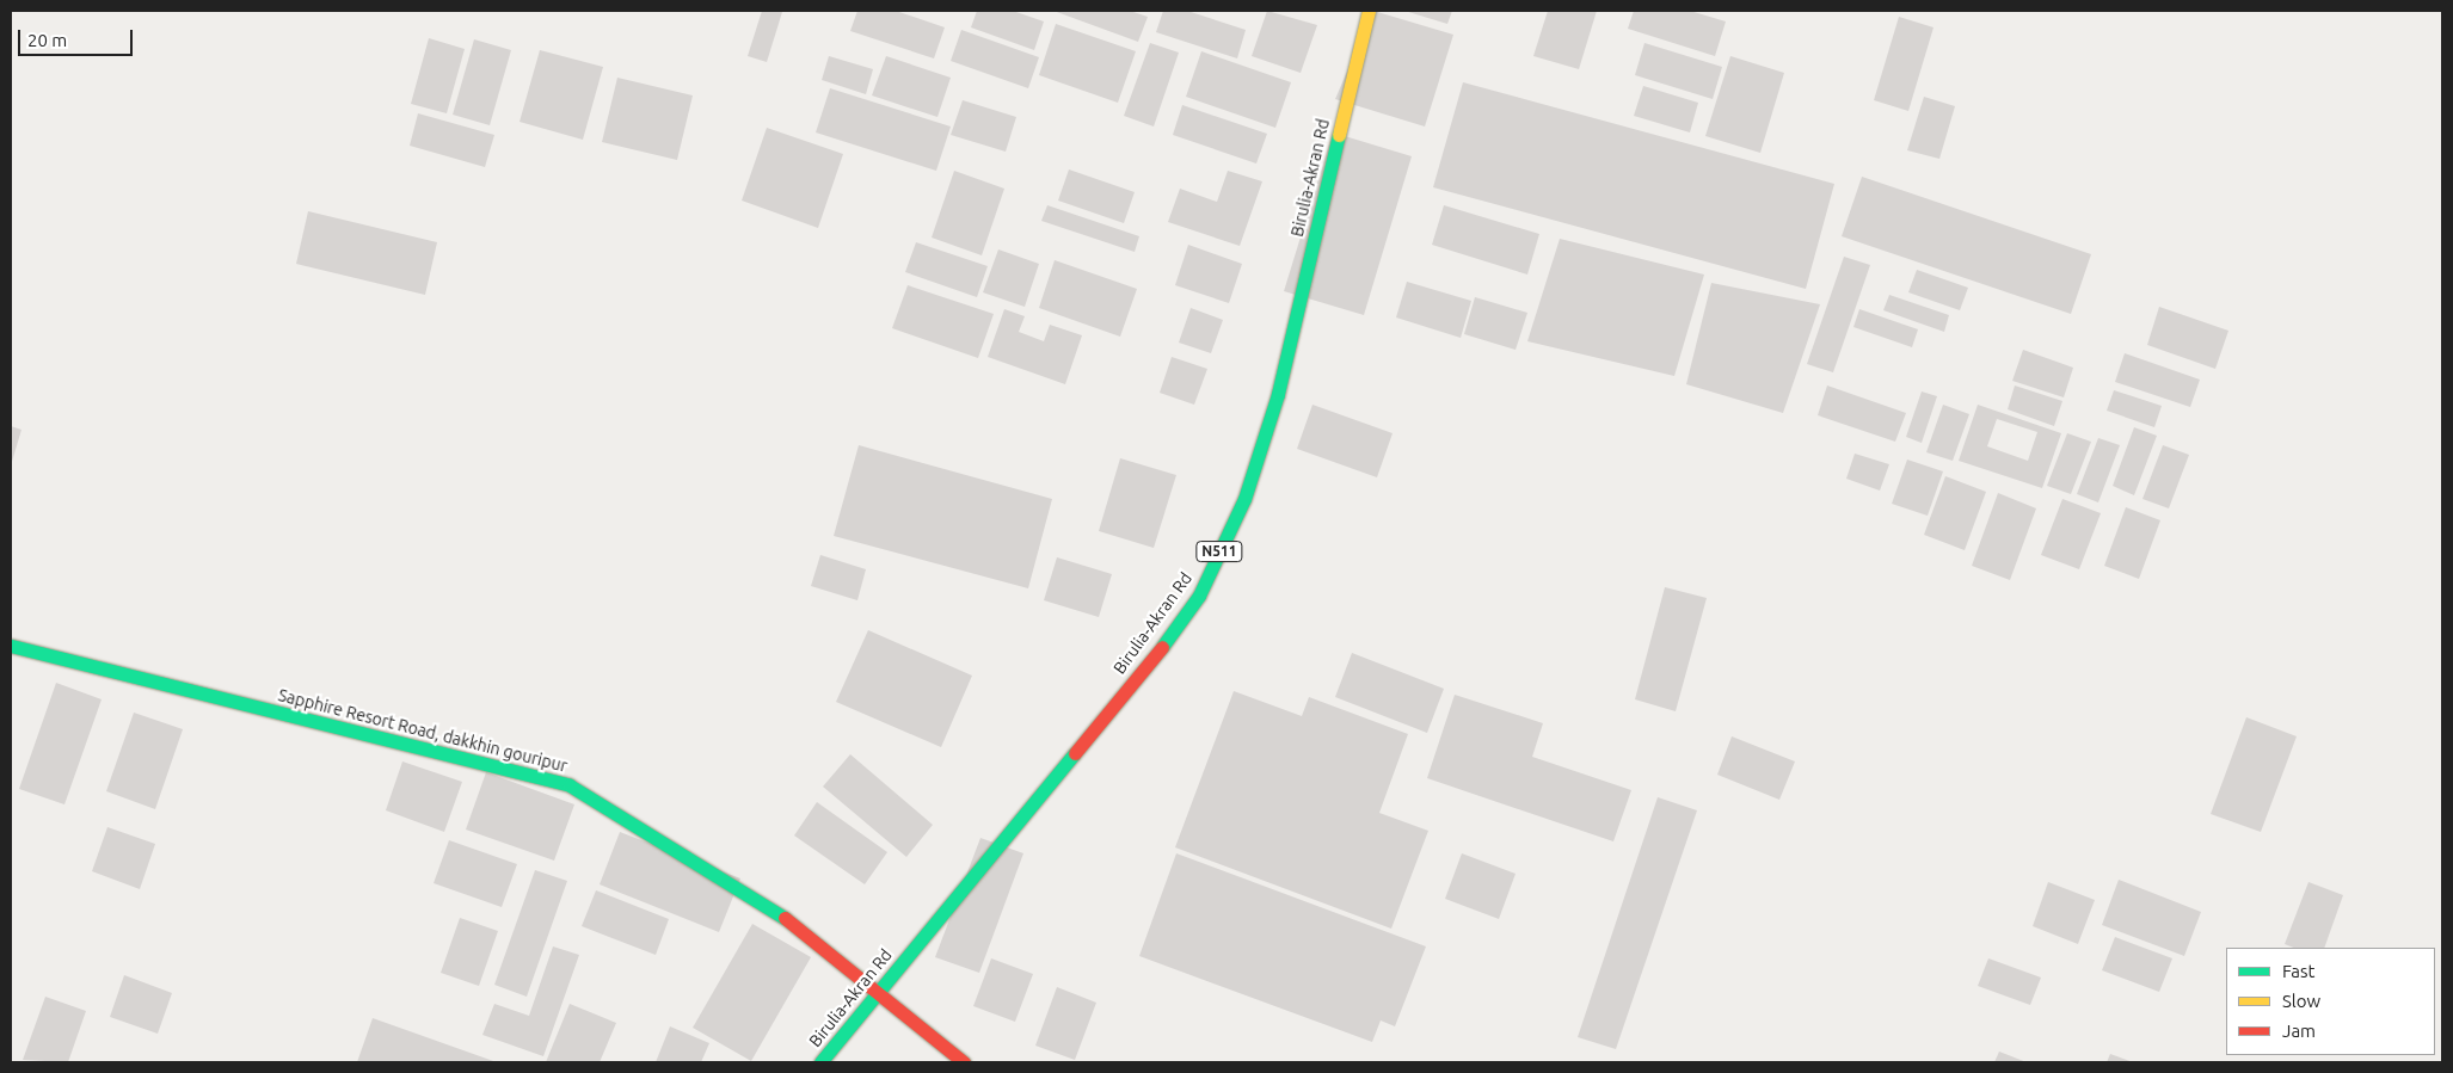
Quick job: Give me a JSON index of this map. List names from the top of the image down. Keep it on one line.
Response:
{"streets":{"main road":["Birulia-Akran Rd","N511","Sapphire Resort Road, dakkhin gouripur"]},"crossings":[["Birulia-Akran Rd","Sapphire Resort Road, dakkhin gouripur"]],"legend":["Fast","Slow","Jam"],"scale_bar":"20 m"}
